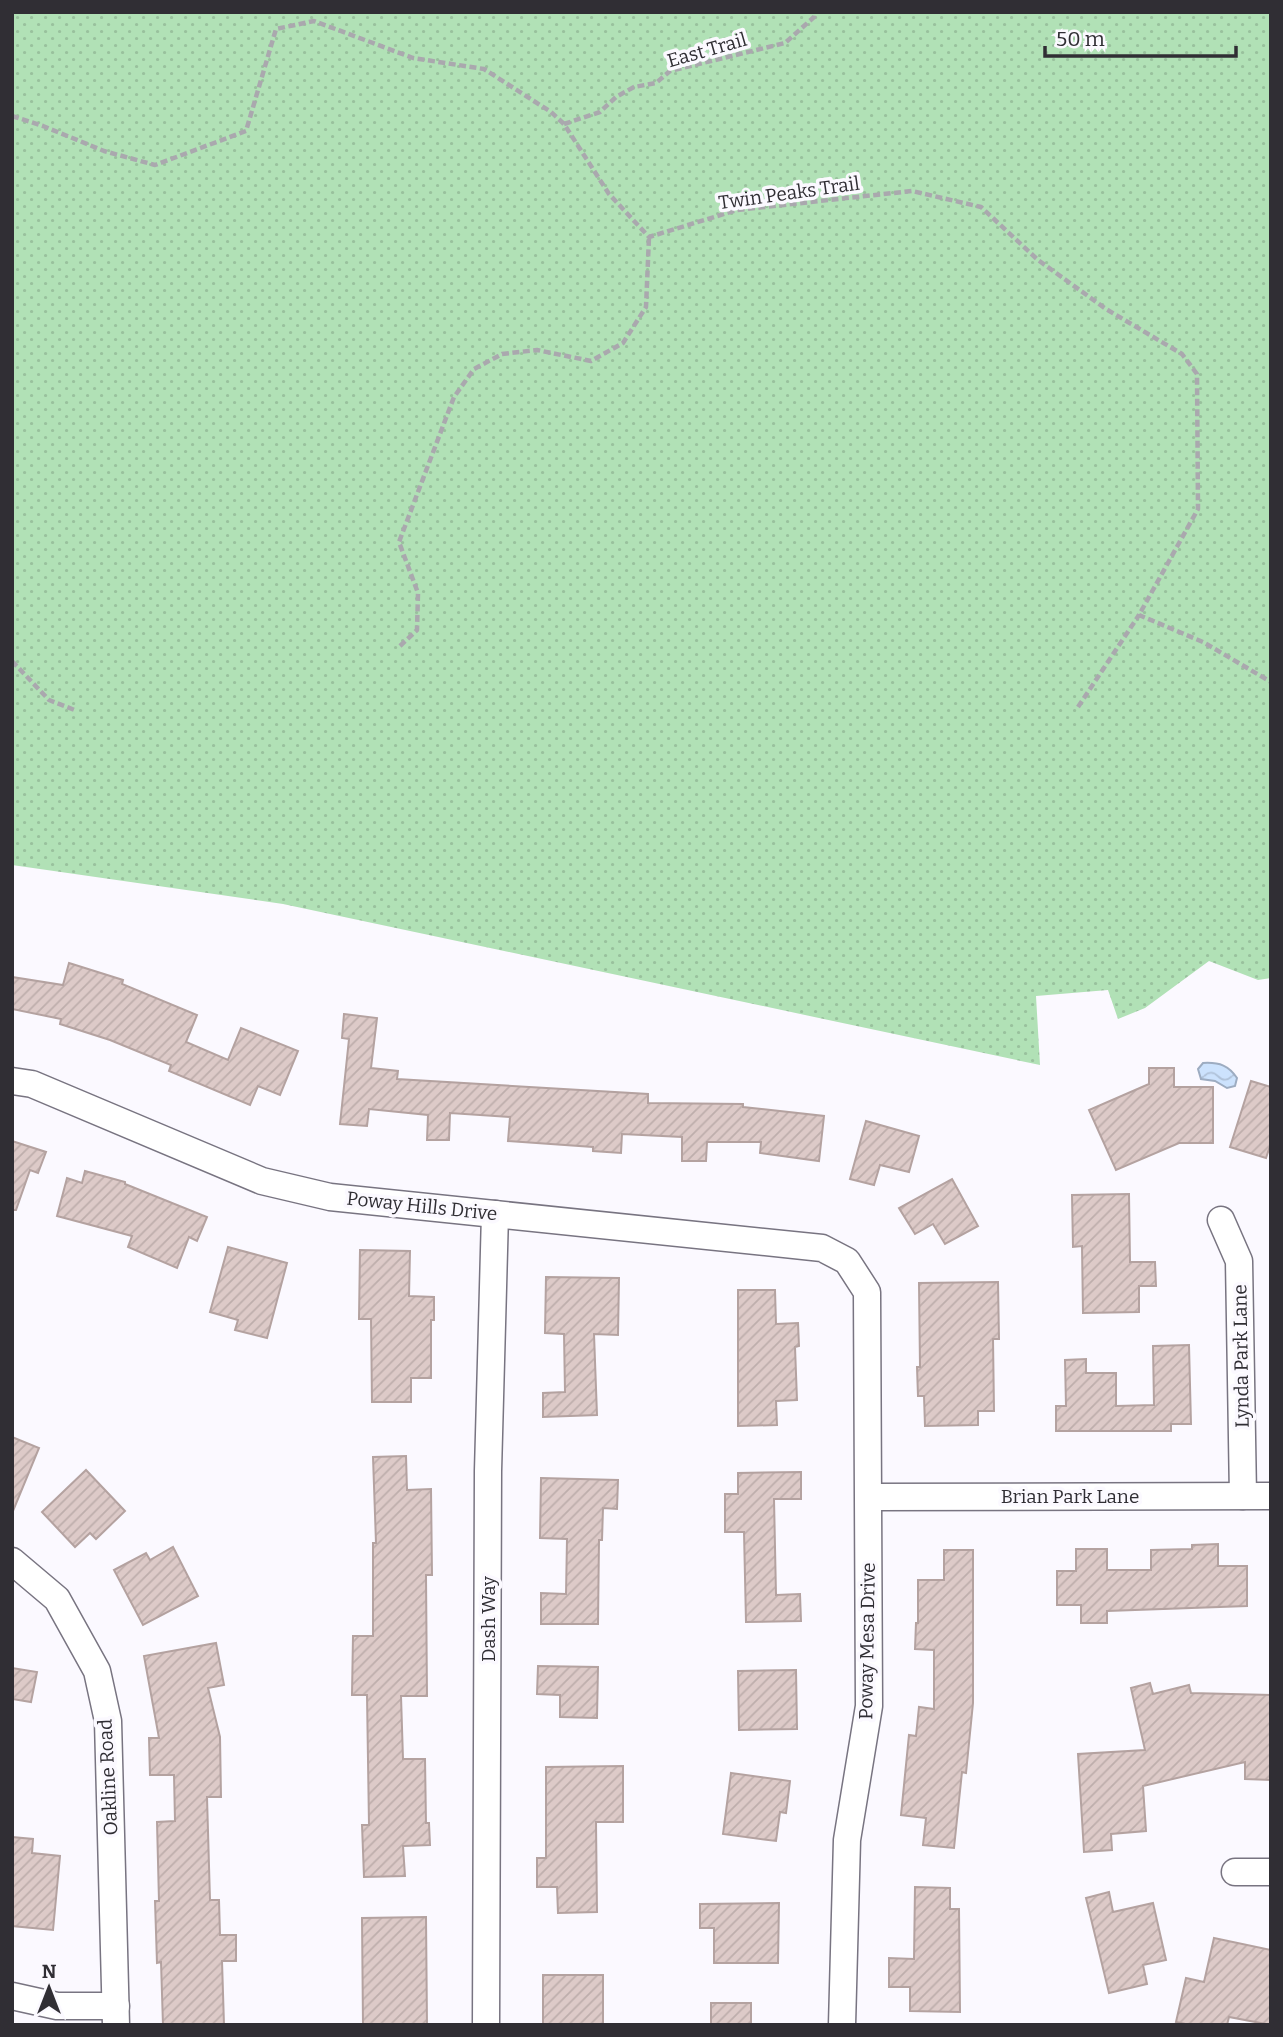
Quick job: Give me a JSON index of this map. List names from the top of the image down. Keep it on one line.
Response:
{"streets":{"street":["Poway Hills Drive","Lynda Park Lane","Brian Park Lane","Dash Way","Poway Mesa Drive","Oakline Road"],"path":["East Trail","Twin Peaks Trail"]},"crossings":[["Poway Hills Drive","Dash Way"],["Poway Hills Drive","Poway Mesa Drive"],["Lynda Park Lane","Brian Park Lane"],["Brian Park Lane","Poway Mesa Drive"]],"scale_bar":"50 m","north":"top"}
